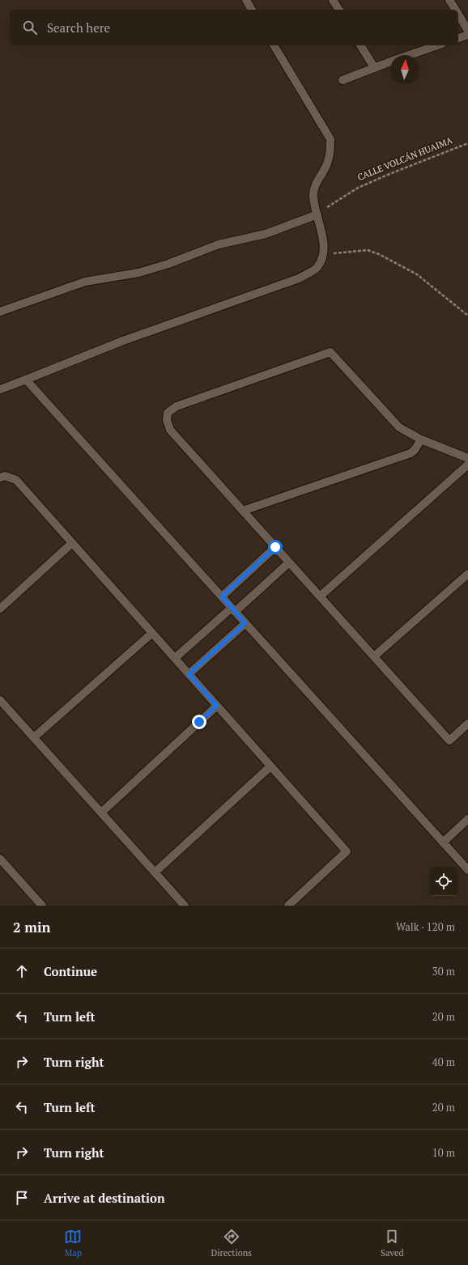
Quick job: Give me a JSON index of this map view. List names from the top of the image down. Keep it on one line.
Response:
{"streets":{"path":["CALLE VOLCÁN HUAIMA"]},"north":"top","page":{"search":"Search here","heading":["2 min","Walk · 120 m"],"list":[["Continue","30 m"],["Turn left","20 m"],["Turn right","40 m"],["Turn left","20 m"],["Turn right","10 m"],"Arrive at destination"],"nav":["Map","Directions","Saved"]}}
